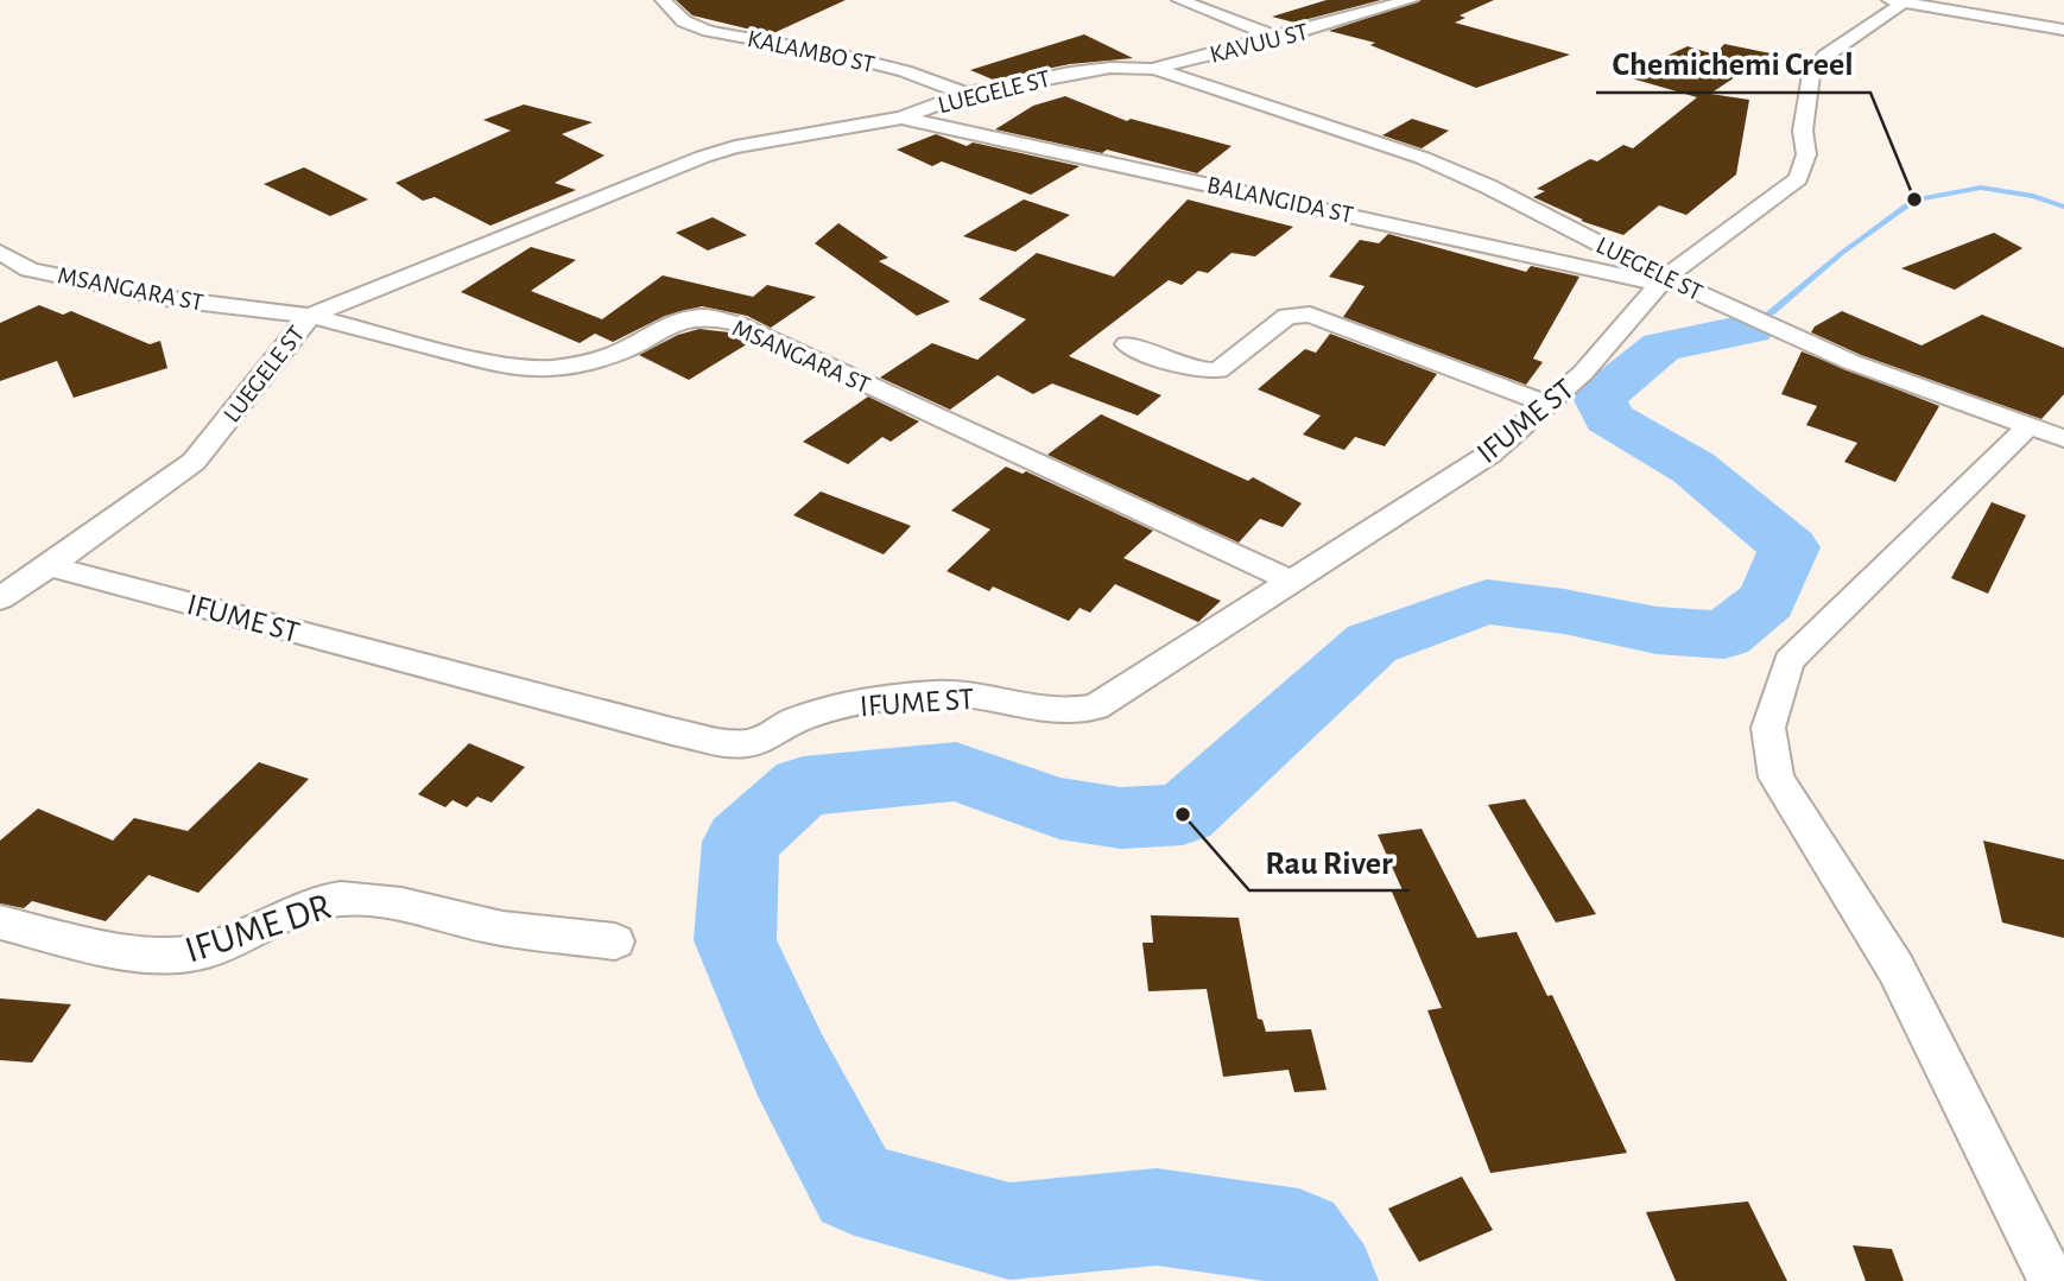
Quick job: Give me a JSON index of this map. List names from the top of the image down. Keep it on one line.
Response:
{"streets":{"street":["KAVUU ST","KALAMBO ST","LUEGELE ST","BALANGIDA ST","MSANGARA ST","IFUME ST","IFUME DR"]},"crossings":[["KAVUU ST","LUEGELE ST"],["KALAMBO ST","LUEGELE ST"],["LUEGELE ST","BALANGIDA ST"],["LUEGELE ST","MSANGARA ST"],["LUEGELE ST","IFUME ST"],["BALANGIDA ST","IFUME ST"],["MSANGARA ST","IFUME ST"]],"places":["Chemichemi Creel","Rau River"]}
